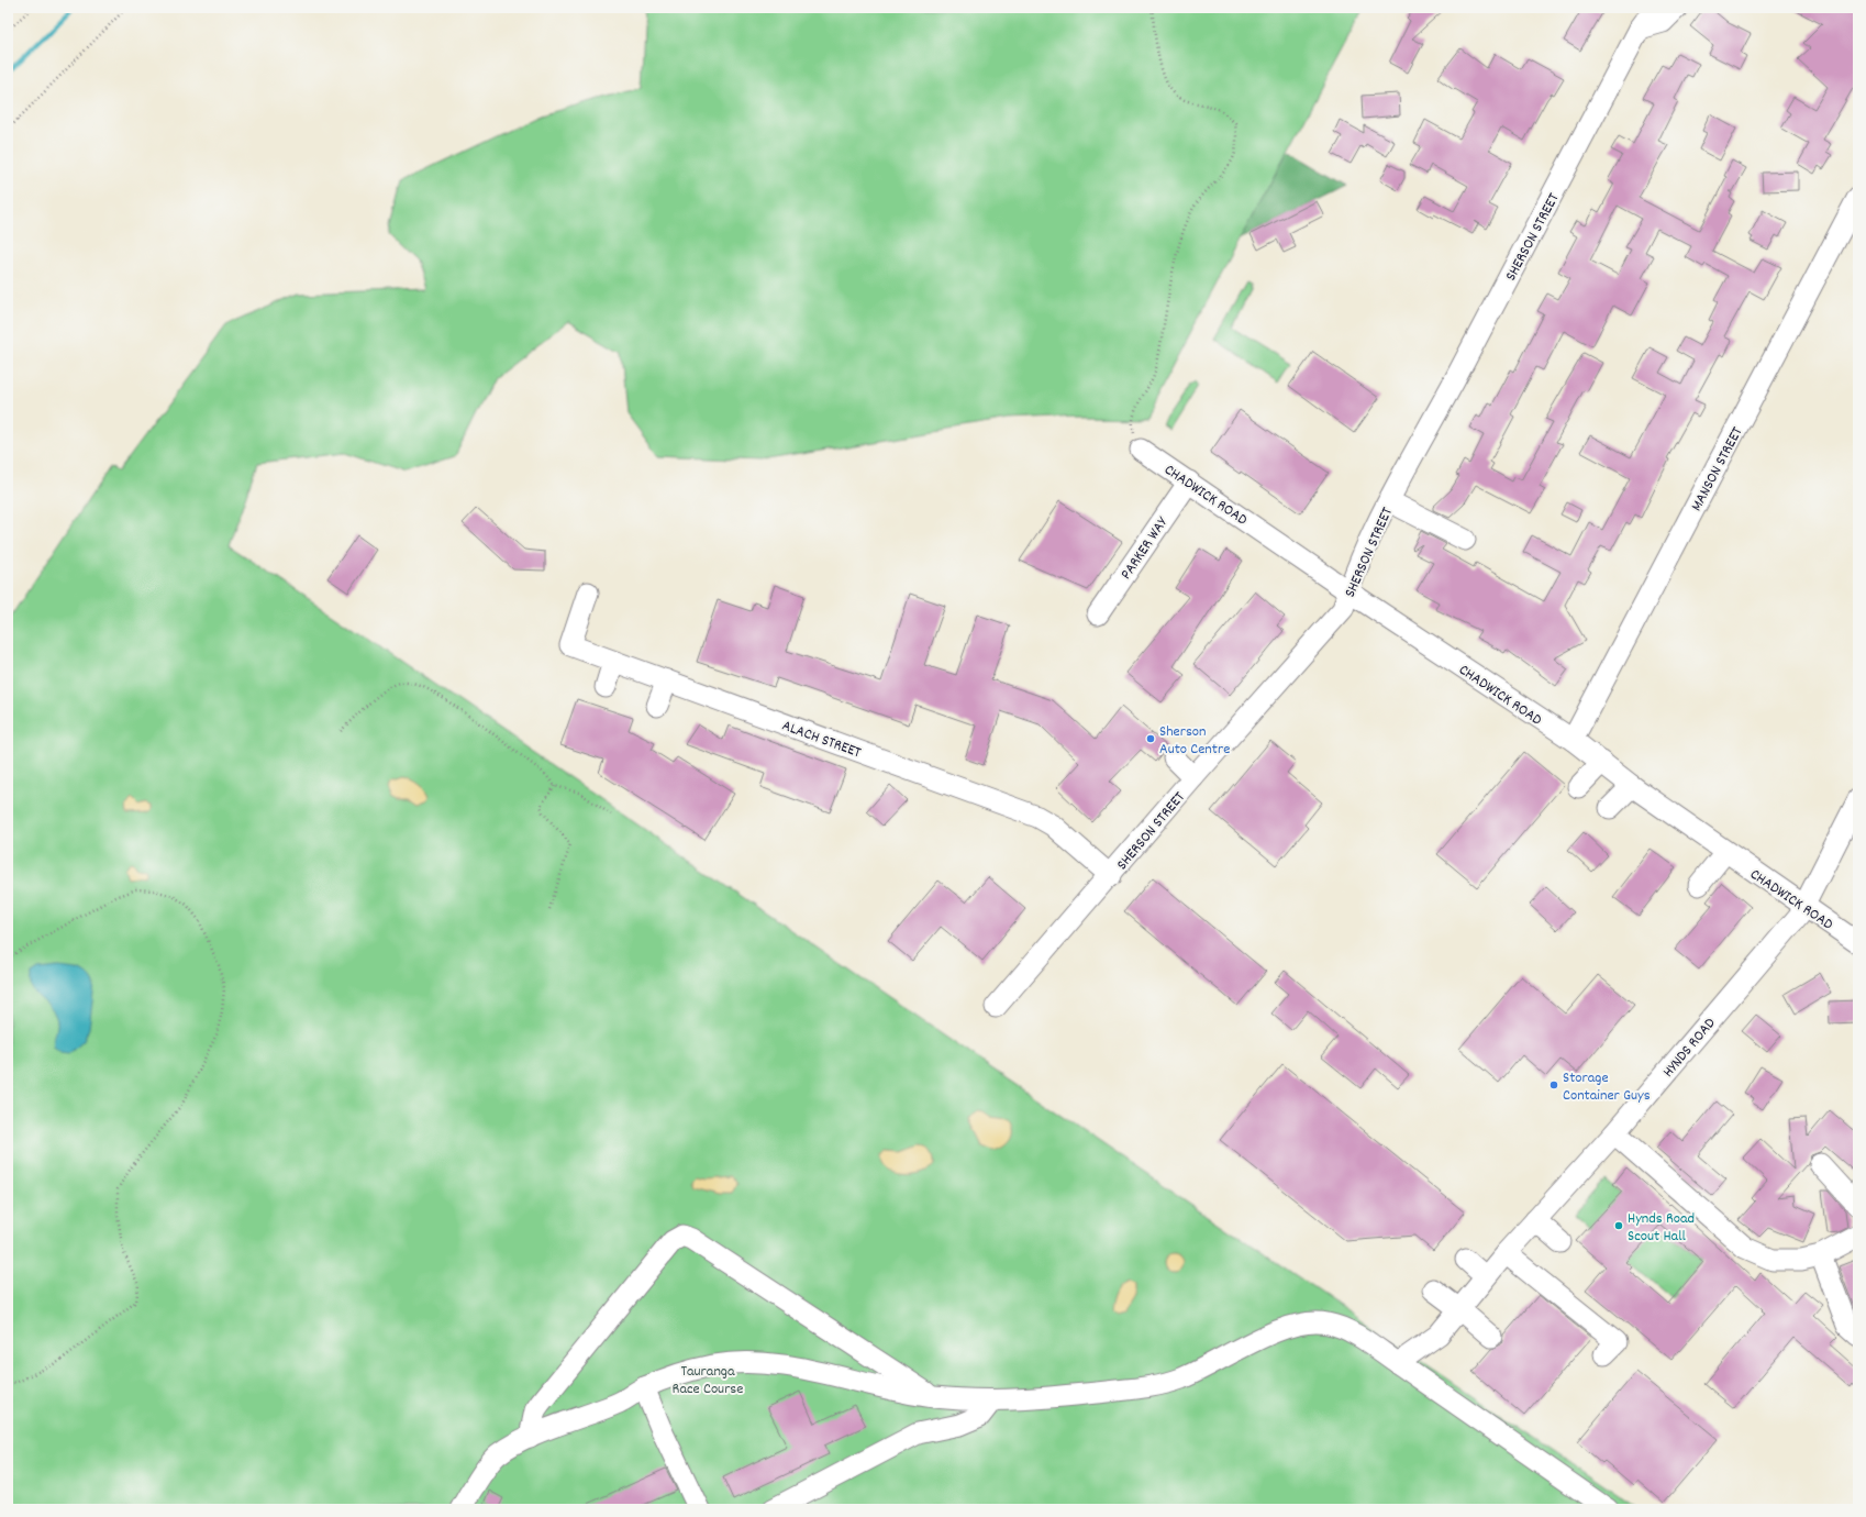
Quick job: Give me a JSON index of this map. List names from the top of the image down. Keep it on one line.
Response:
{"streets":{"street":["SHERSON STREET","MANSON STREET","CHADWICK ROAD","PARKER WAY","ALACH STREET","HYNDS ROAD"]},"crossings":[["SHERSON STREET","CHADWICK ROAD"],["SHERSON STREET","ALACH STREET"],["MANSON STREET","CHADWICK ROAD"],["CHADWICK ROAD","PARKER WAY"],["CHADWICK ROAD","HYNDS ROAD"]],"parks":["Tauranga Race Course"],"places":["Sherson Auto Centre","Storage Container Guys","Hynds Road Scout Hall"]}
